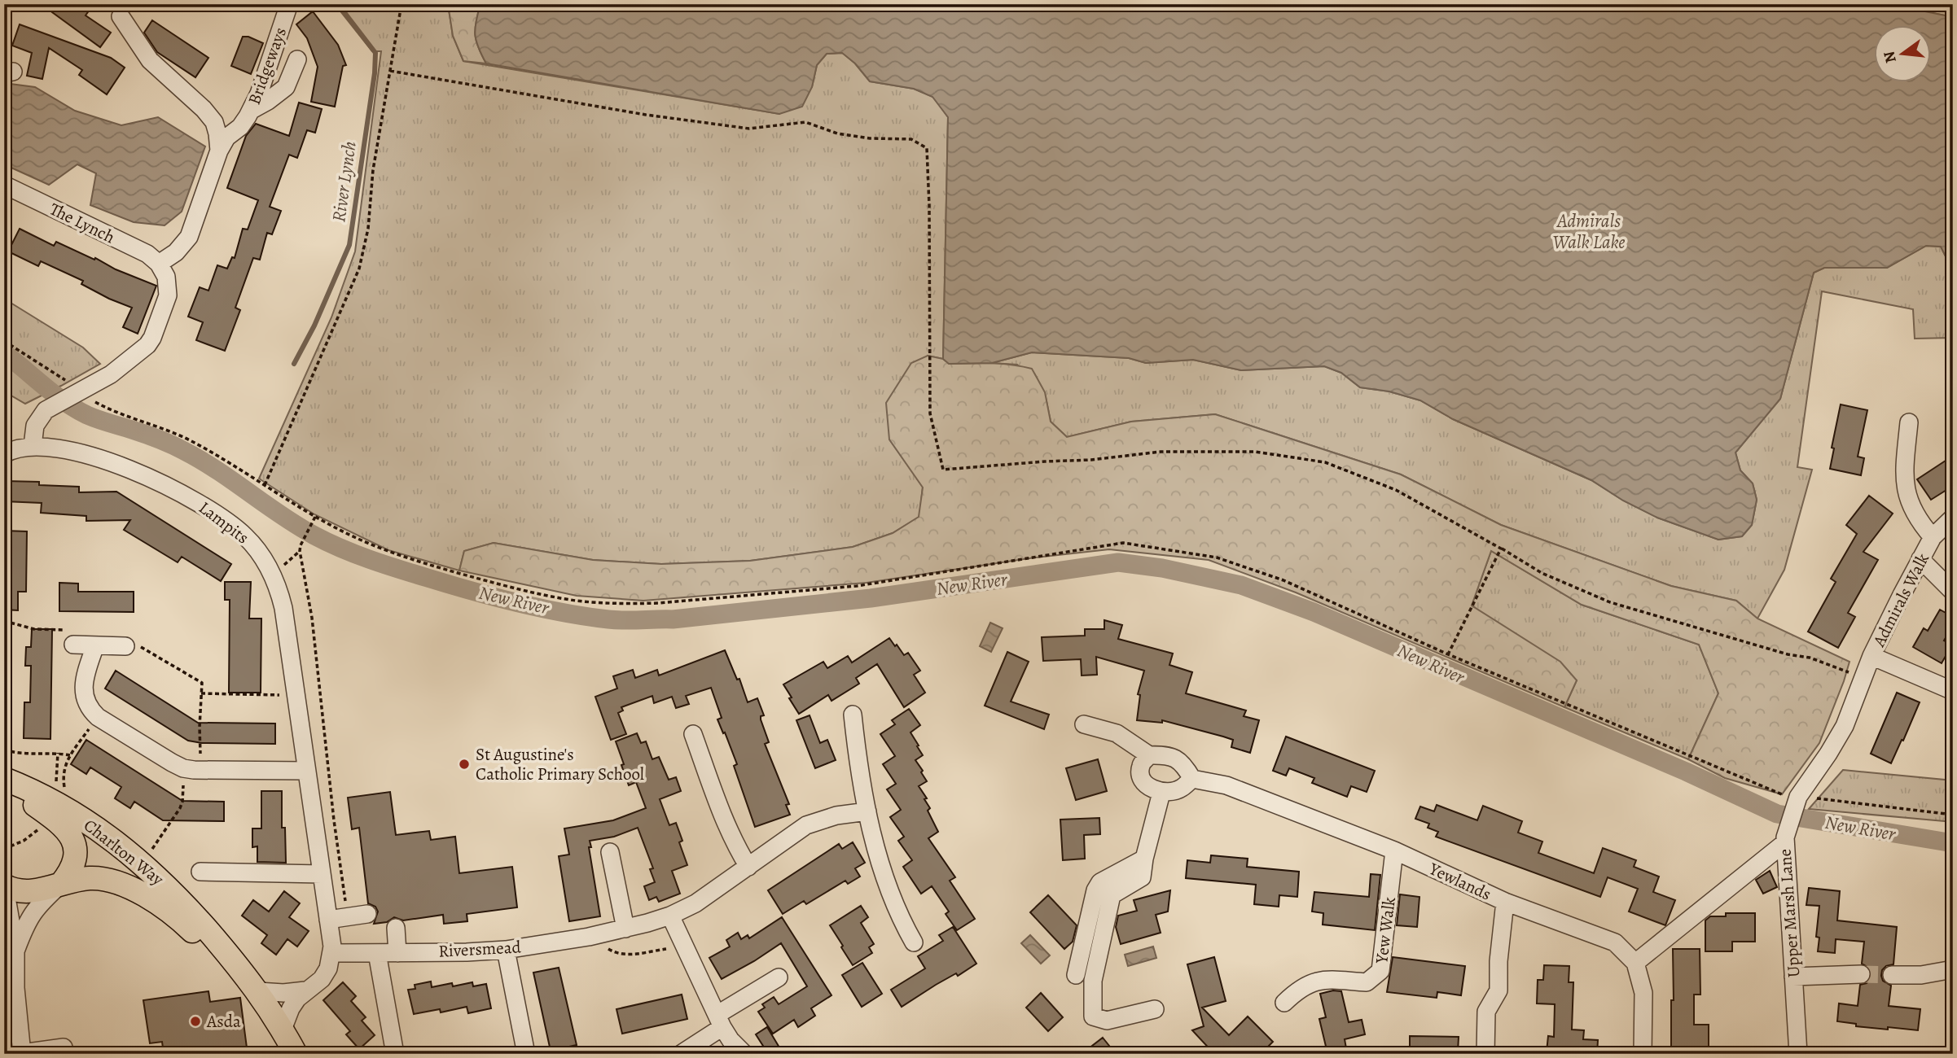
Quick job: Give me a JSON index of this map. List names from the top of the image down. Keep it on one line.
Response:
{"streets":{"main road":["Charlton Way"],"street":["Bridgeways","The Lynch","Lampits","Admirals Walk","Yewlands","Upper Marsh Lane","Yew Walk","Riversmead"]},"crossings":[["Lampits","Charlton Way"],["Lampits","Riversmead"],["Admirals Walk","Upper Marsh Lane"],["Yewlands","Yew Walk"]],"water":["River Lynch","Admirals Walk Lake","New River"],"places":["St Augustine's Catholic Primary School","Asda"],"north":"left"}
